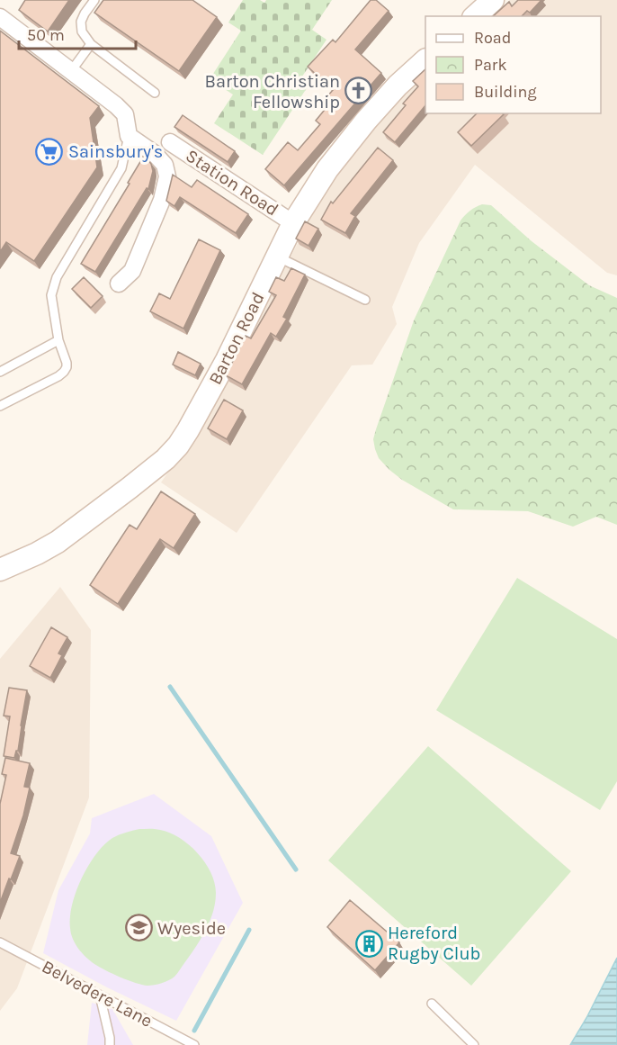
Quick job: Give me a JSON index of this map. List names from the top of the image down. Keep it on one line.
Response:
{"streets":{"street":["Station Road","Barton Road"],"lane":["Belvedere Lane"]},"crossings":[["Station Road","Barton Road"]],"places":{"church":["Barton Christian Fellowship"],"supermarket":["Sainsbury's"],"school or university":["Wyeside"],"building":["Hereford Rugby Club"]},"legend":["Road","Park","Building"],"scale_bar":"50 m"}
